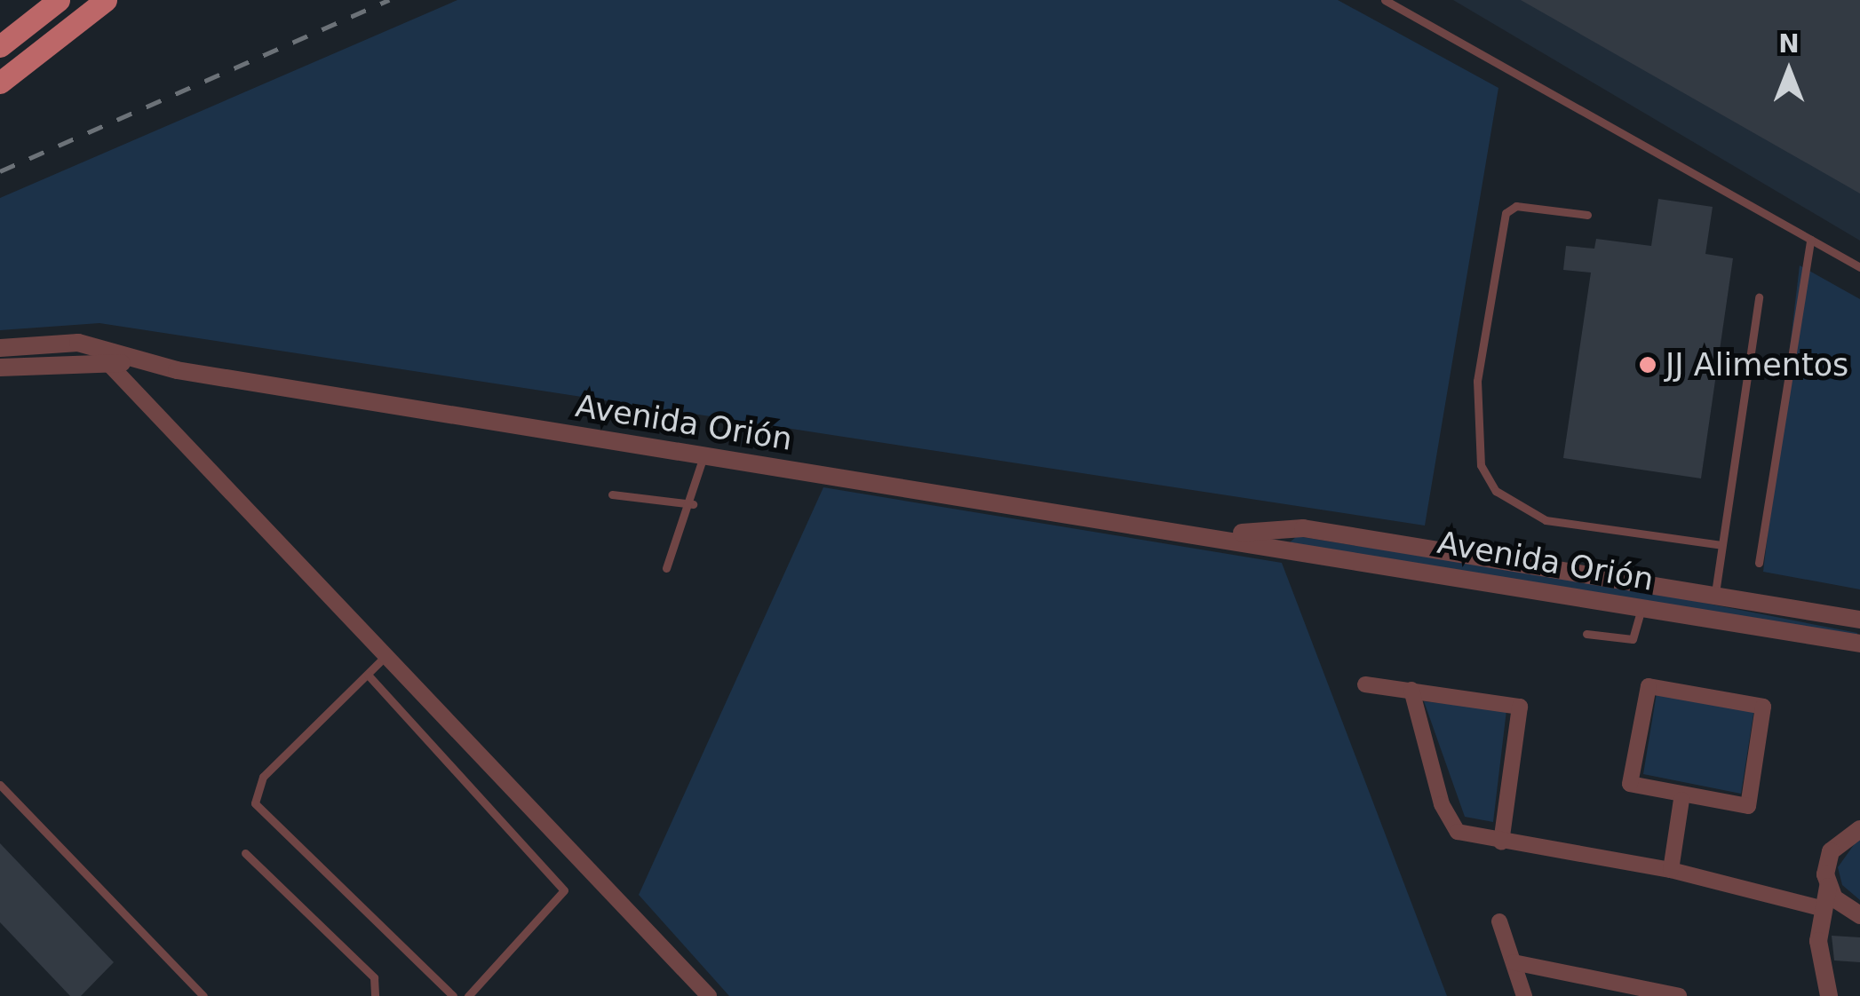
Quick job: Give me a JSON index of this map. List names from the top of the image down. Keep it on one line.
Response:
{"streets":{"street":["Avenida Orión"]},"places":["JJ Alimentos"],"north":"top"}
